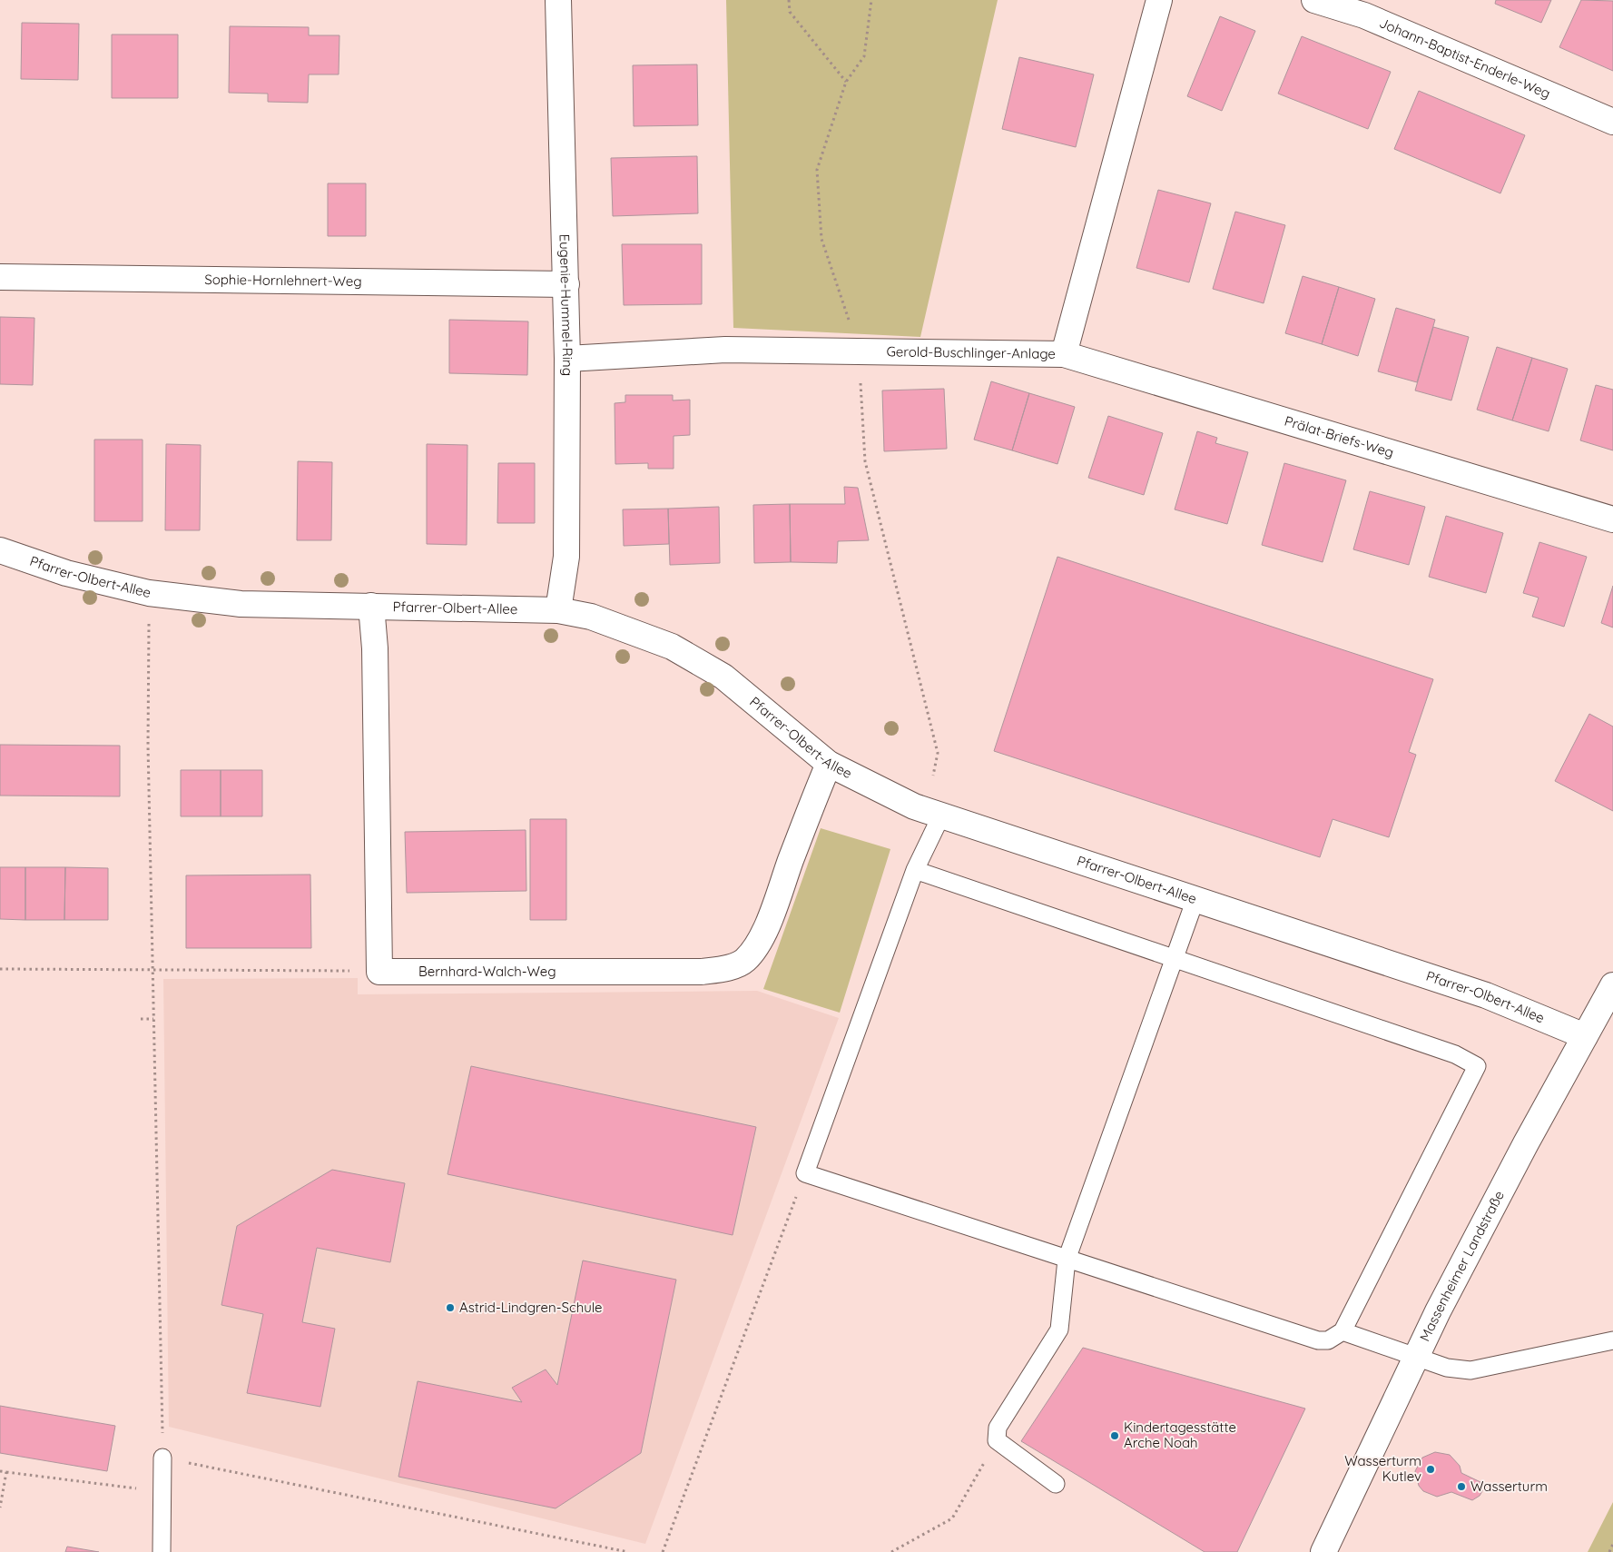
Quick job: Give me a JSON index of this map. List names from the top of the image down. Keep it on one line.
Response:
{"streets":{"street":["Johann-Baptist-Enderle-Weg","Sophie-Hornlehnert-Weg","Eugenie-Hummel-Ring","Gerold-Buschlinger-Anlage","Prälat-Briefs-Weg","Pfarrer-Olbert-Allee","Bernhard-Walch-Weg","Massenheimer Landstraße"]},"crossings":[["Sophie-Hornlehnert-Weg","Eugenie-Hummel-Ring"],["Eugenie-Hummel-Ring","Gerold-Buschlinger-Anlage"],["Eugenie-Hummel-Ring","Pfarrer-Olbert-Allee"],["Gerold-Buschlinger-Anlage","Prälat-Briefs-Weg"],["Pfarrer-Olbert-Allee","Bernhard-Walch-Weg"],["Pfarrer-Olbert-Allee","Massenheimer Landstraße"]],"places":["Astrid-Lindgren-Schule","Kindertagesstätte Arche Noah","Wasserturm Kutlev","Wasserturm"]}
